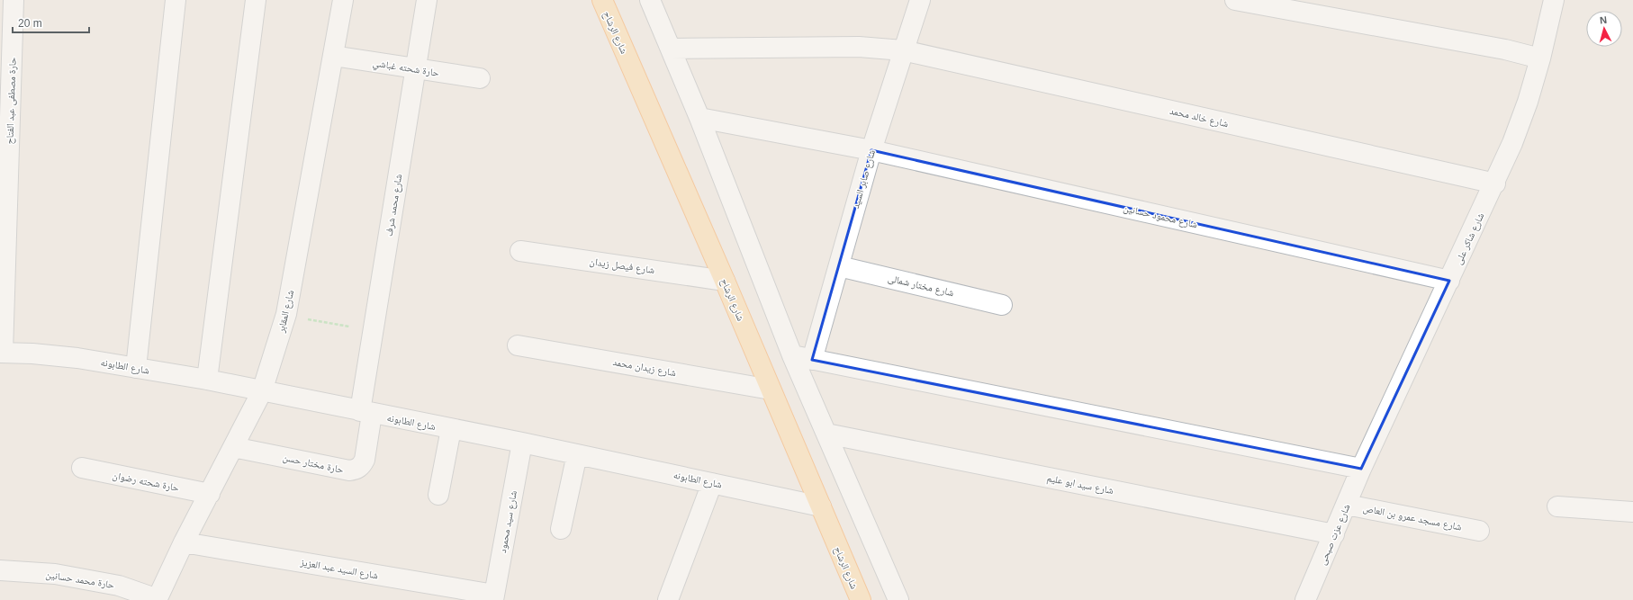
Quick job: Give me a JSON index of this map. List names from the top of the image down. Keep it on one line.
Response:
{"streets":{"main road":["شارع الرشاح"],"street":["حارة شحته غباشي","حارة مصطفى عبد الفتاح","شارع خالد محمد","شارع صابر السيد","شارع محمد شرف","شارع محمود حسانين","شارع شاكر على","شارع فيصل زيدان","شارع مختار شمالى","شارع المقابر","شارع الطابونه","شارع زيدان محمد","حارة مختار حسن","حارة شحته رضوان","شارع سيد ابو عليم","شارع مسجد عمرو بن العاص","شارع سيد محمود","شارع عزت صبحى","شارع السيد عبد العزيز","حارة محمد حسانين"]},"crossings":[["شارع الرشاح","شارع فيصل زيدان"],["شارع الرشاح","شارع الطابونه"],["شارع الرشاح","شارع زيدان محمد"],["حارة شحته غباشي","شارع محمد شرف"],["حارة شحته غباشي","شارع المقابر"],["حارة مصطفى عبد الفتاح","شارع الطابونه"],["شارع خالد محمد","شارع صابر السيد"],["شارع خالد محمد","شارع شاكر على"],["شارع صابر السيد","شارع محمود حسانين"],["شارع صابر السيد","شارع مختار شمالى"],["شارع محمد شرف","شارع الطابونه"],["شارع محمد شرف","حارة مختار حسن"],["شارع محمود حسانين","شارع شاكر على"],["شارع شاكر على","شارع عزت صبحى"],["شارع المقابر","شارع الطابونه"],["شارع المقابر","حارة مختار حسن"],["شارع المقابر","حارة شحته رضوان"],["شارع المقابر","شارع السيد عبد العزيز"],["شارع المقابر","حارة محمد حسانين"],["شارع الطابونه","حارة مختار حسن"],["شارع الطابونه","شارع سيد محمود"],["شارع سيد ابو عليم","شارع عزت صبحى"],["شارع مسجد عمرو بن العاص","شارع عزت صبحى"],["شارع سيد محمود","شارع السيد عبد العزيز"]],"scale_bar":"20 m","north":"top"}
